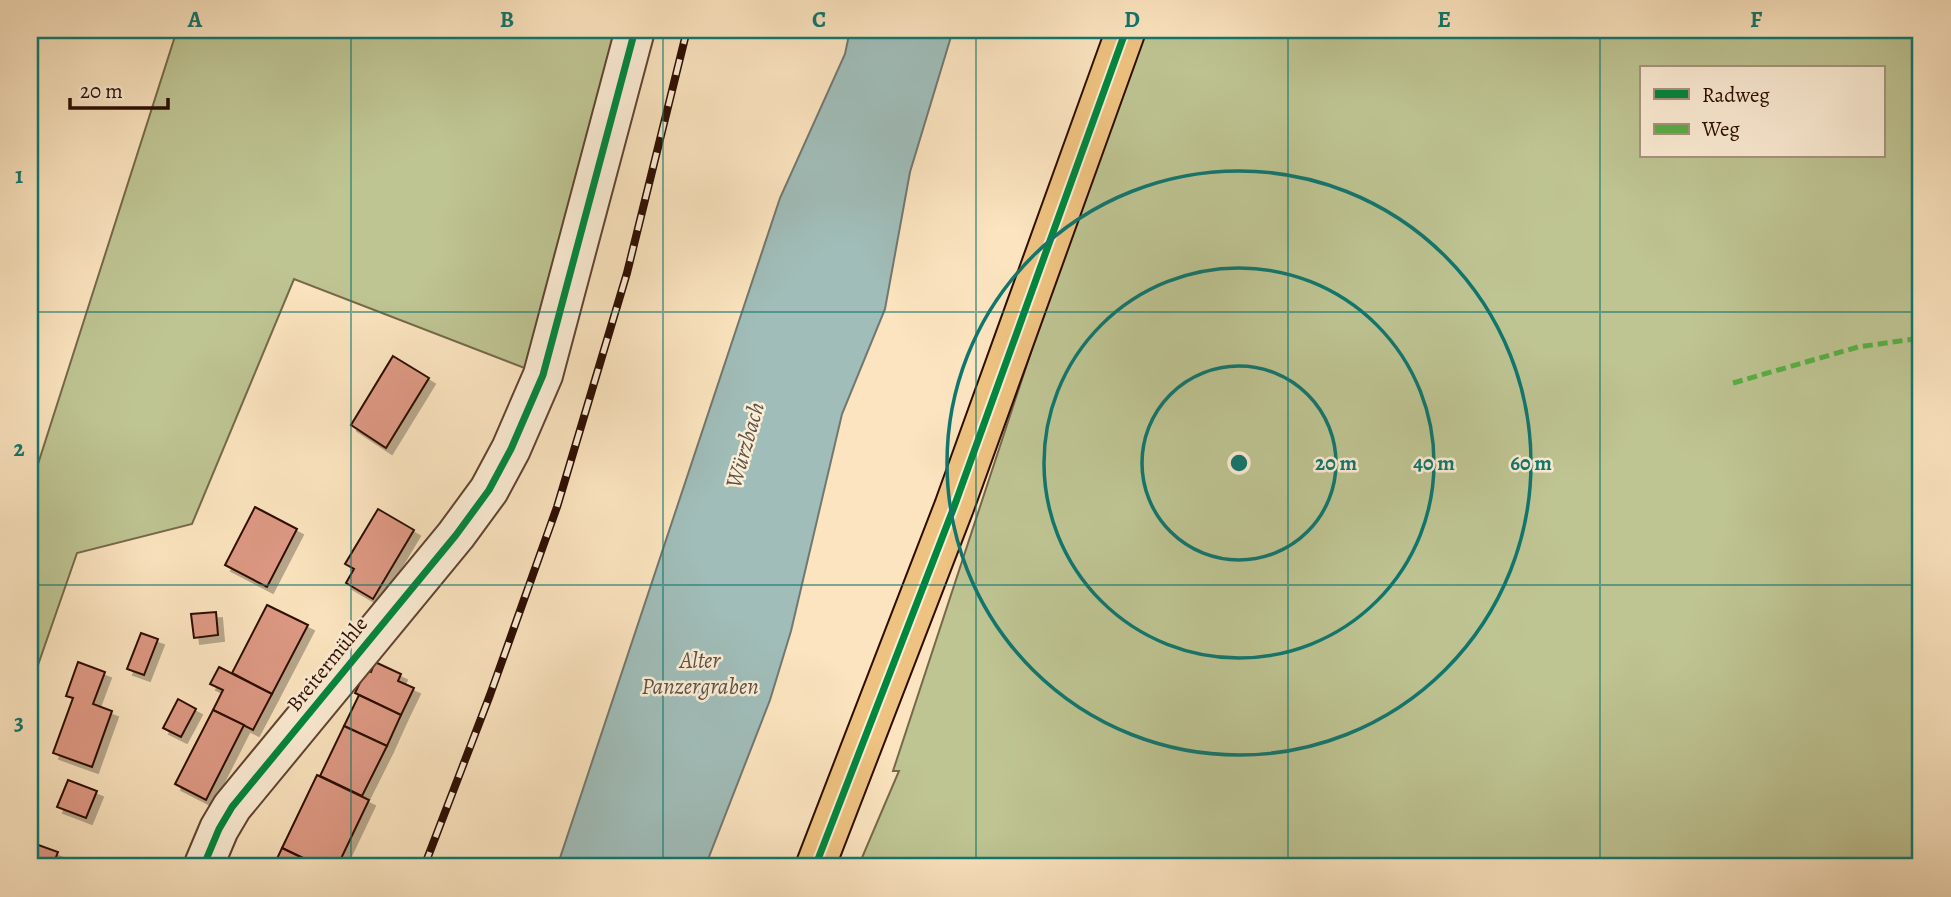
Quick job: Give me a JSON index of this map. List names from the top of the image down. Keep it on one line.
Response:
{"streets":{"street":["Breitermühle"]},"water":["Würzbach","Alter Panzergraben"],"legend":["Radweg","Weg"],"scale_bar":"20 m","grid":{"columns":["A","B","C","D","E","F"],"rows":["1","2","3"]},"rings":["20 m","40 m","60 m"]}
